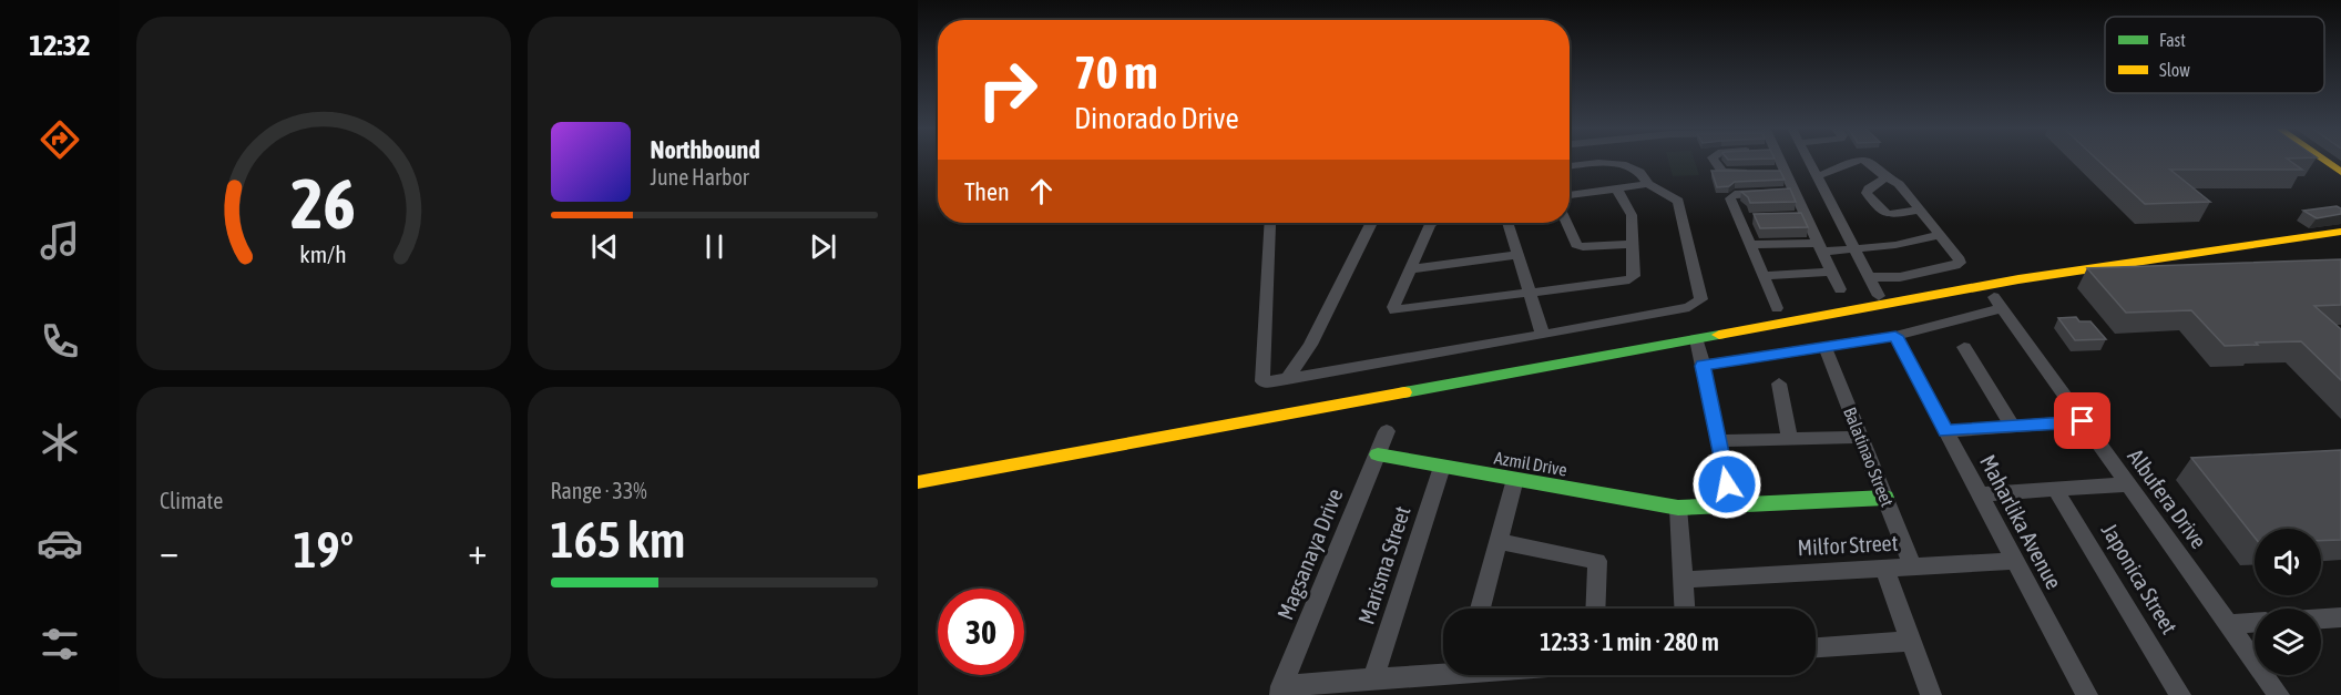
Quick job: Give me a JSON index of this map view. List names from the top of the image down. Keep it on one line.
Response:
{"streets":{"main road":["Azmil Drive"],"street":["Balatinao Street","Albufera Drive","Maharlika Avenue","Milfor Street","Magsanaya Drive","Marisma Street","Japonica Street"]},"crossings":[["Balatinao Street","Azmil Drive"],["Balatinao Street","Milfor Street"],["Azmil Drive","Magsanaya Drive"],["Azmil Drive","Marisma Street"],["Albufera Drive","Maharlika Avenue"],["Maharlika Avenue","Milfor Street"]],"legend":["Fast","Slow"],"page":{"tabs":"12:32","turn":["70 m","Dinorado Drive"],"song":["Northbound","June Harbor"],"then":"Then","tile":["Climate",["Range · 33%","165 km"]],"heat":["−","19°","+"],"limit":"30","trip":"12:33 · 1 min · 280 m","gauge":["26","km/h"]}}
